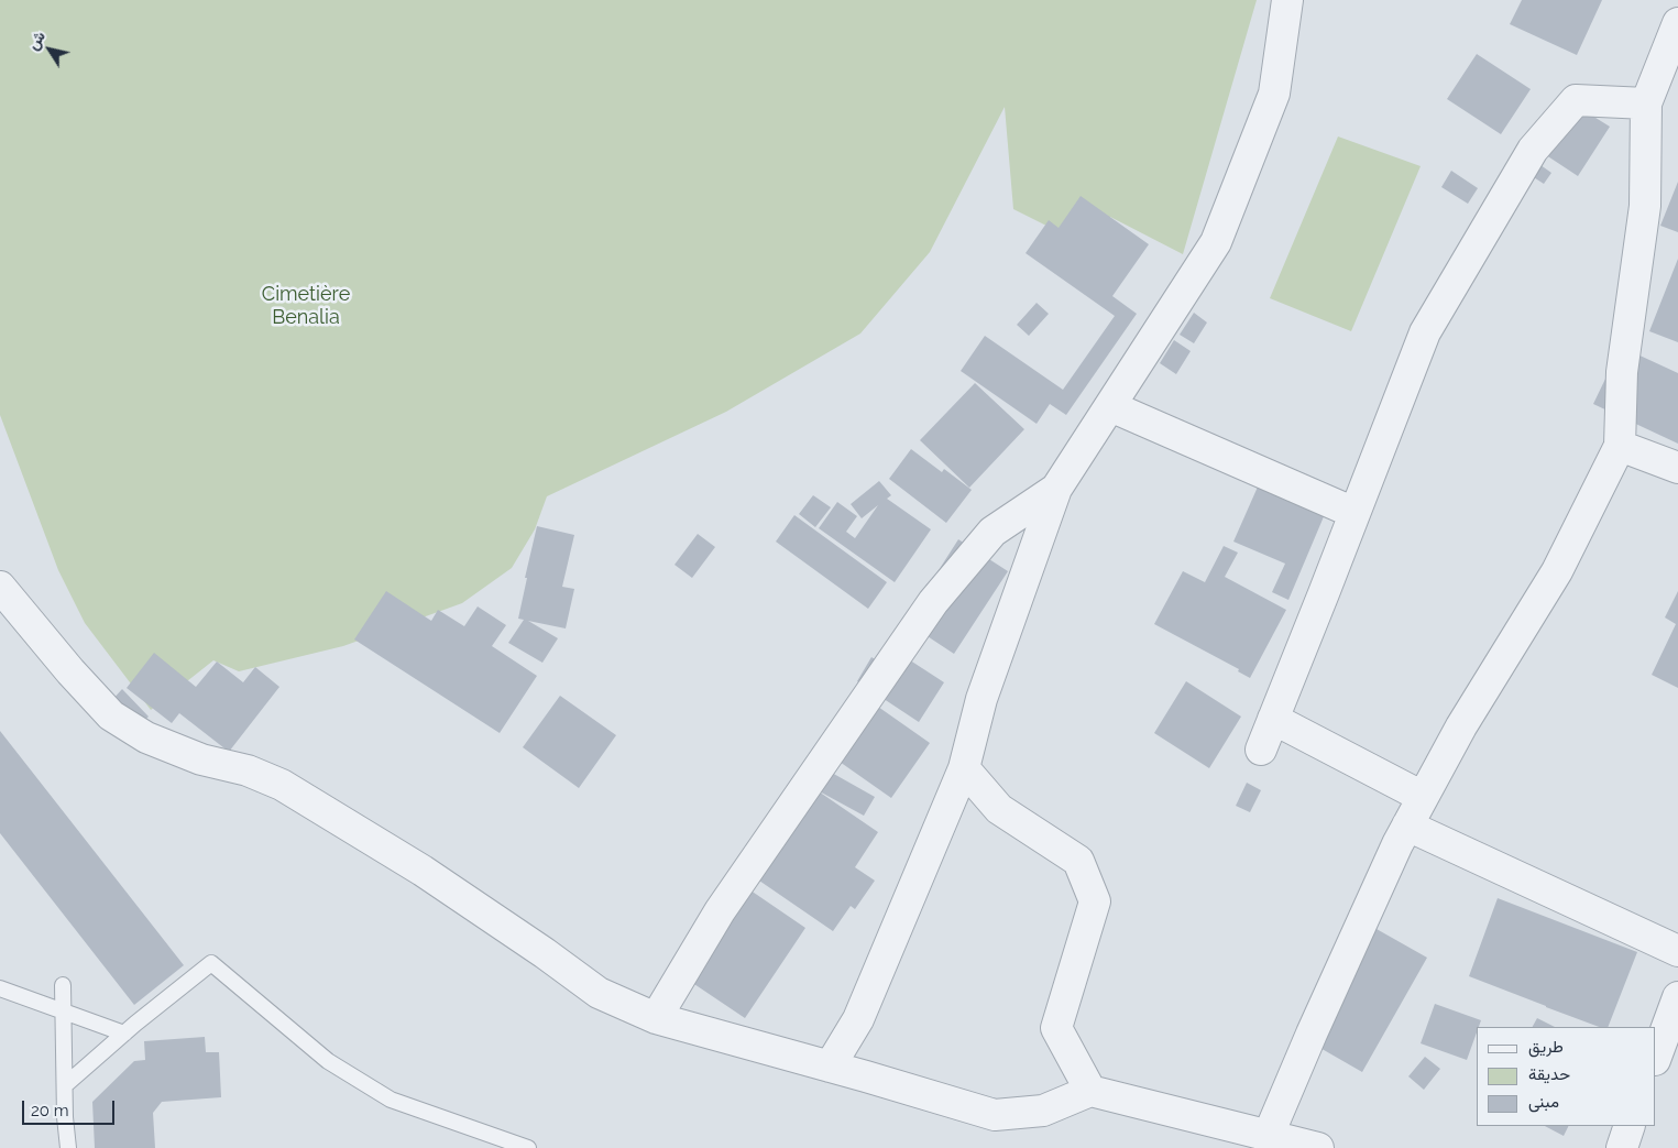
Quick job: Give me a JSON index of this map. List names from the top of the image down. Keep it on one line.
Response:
{"parks":["Cimetière Benalia"],"legend":["طريق","حديقة","مبنى"],"scale_bar":"20 m","north":"top left"}
